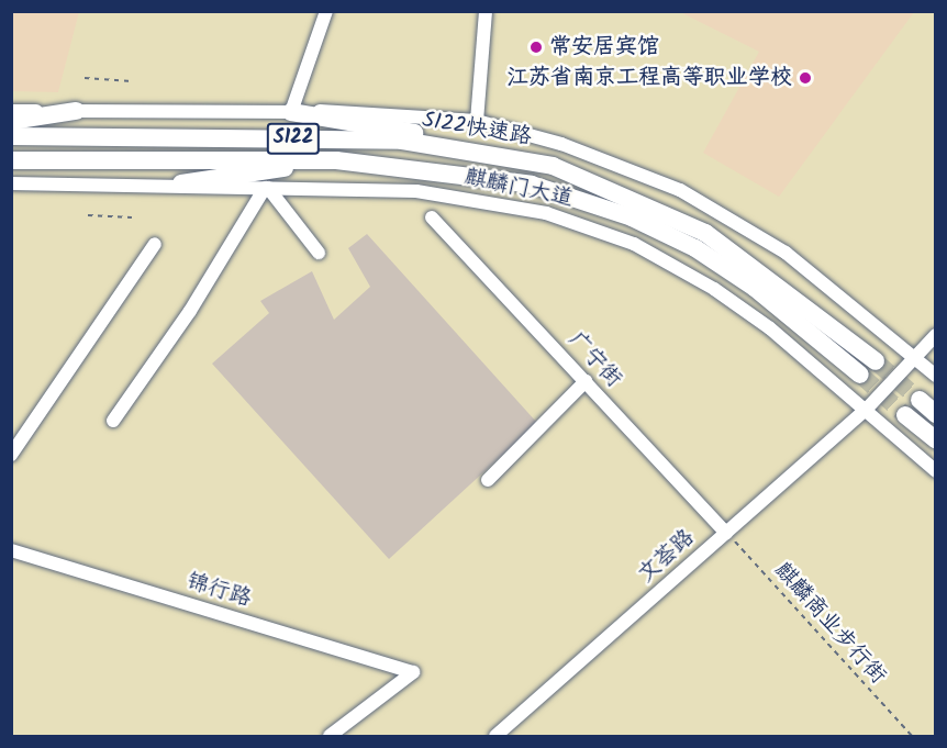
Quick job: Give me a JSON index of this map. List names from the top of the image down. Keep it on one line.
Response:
{"streets":{"highway":["S122快速路","S122"],"street":["麒麟门大道","广宁街","文荟路","锦行路"],"path":["麒麟商业步行街"]},"crossings":[["麒麟门大道","文荟路"],["广宁街","文荟路"],["广宁街","麒麟商业步行街"],["文荟路","麒麟商业步行街"]],"places":["常安居宾馆","江苏省南京工程高等职业学校"]}
